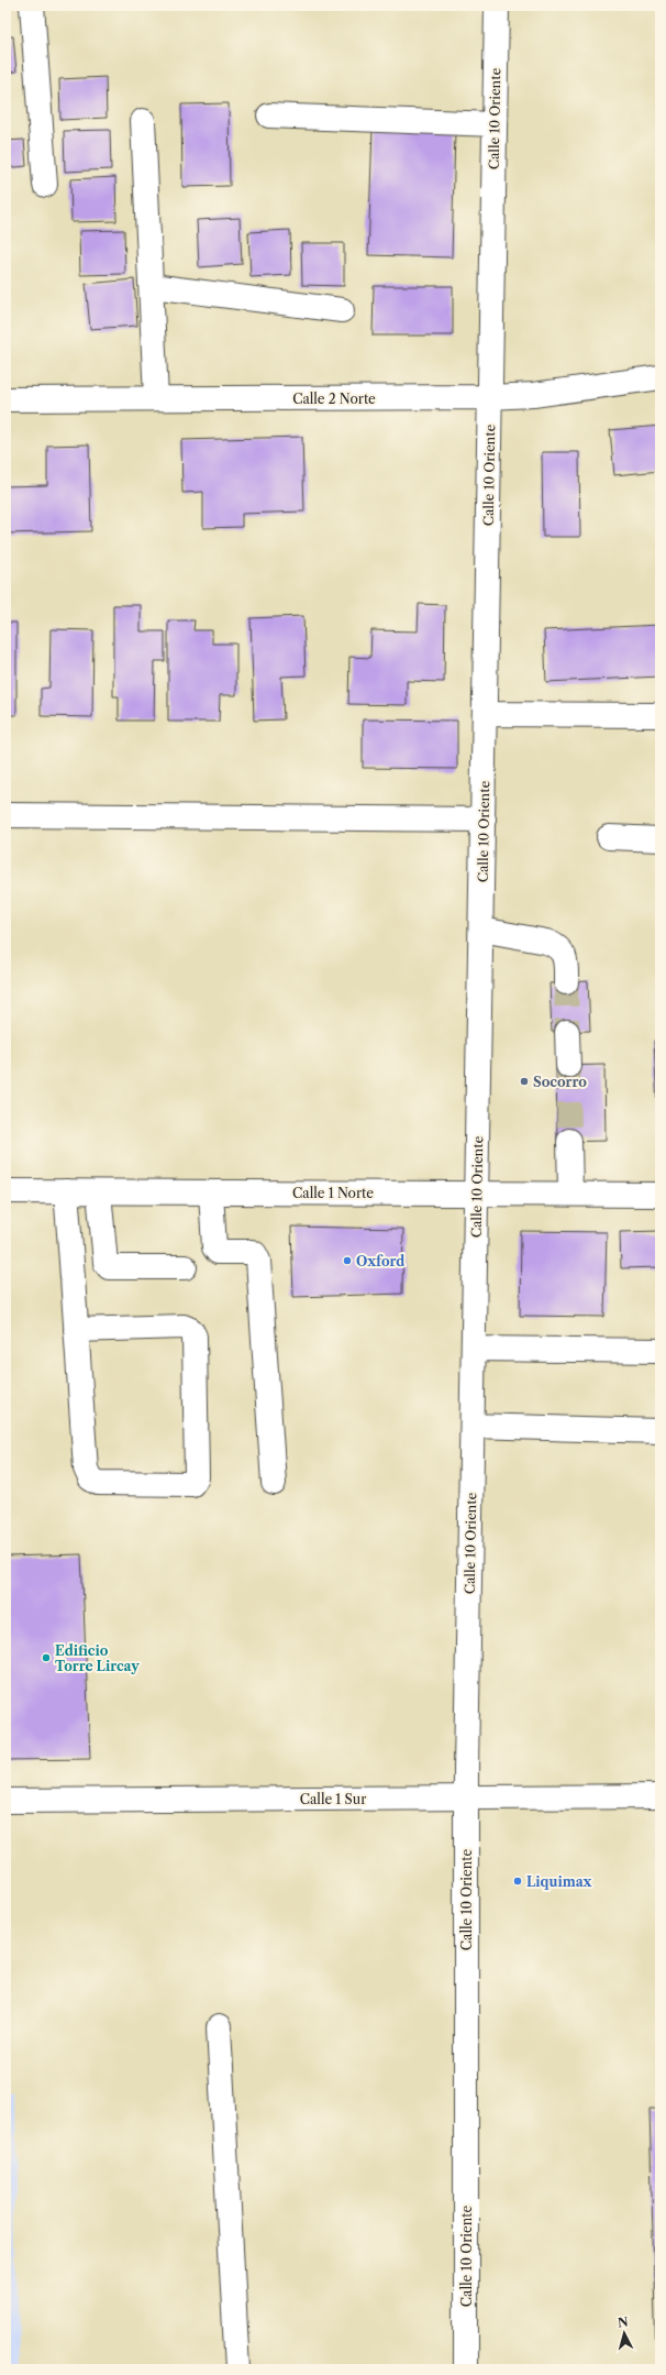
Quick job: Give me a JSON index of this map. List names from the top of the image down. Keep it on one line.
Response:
{"streets":{"street":["Calle 10 Oriente","Calle 2 Norte","Calle 1 Norte","Calle 1 Sur"]},"crossings":[["Calle 10 Oriente","Calle 2 Norte"],["Calle 10 Oriente","Calle 1 Norte"],["Calle 10 Oriente","Calle 1 Sur"]],"places":["Socorro","Oxford","Edificio Torre Lircay","Liquimax"],"north":"top"}
